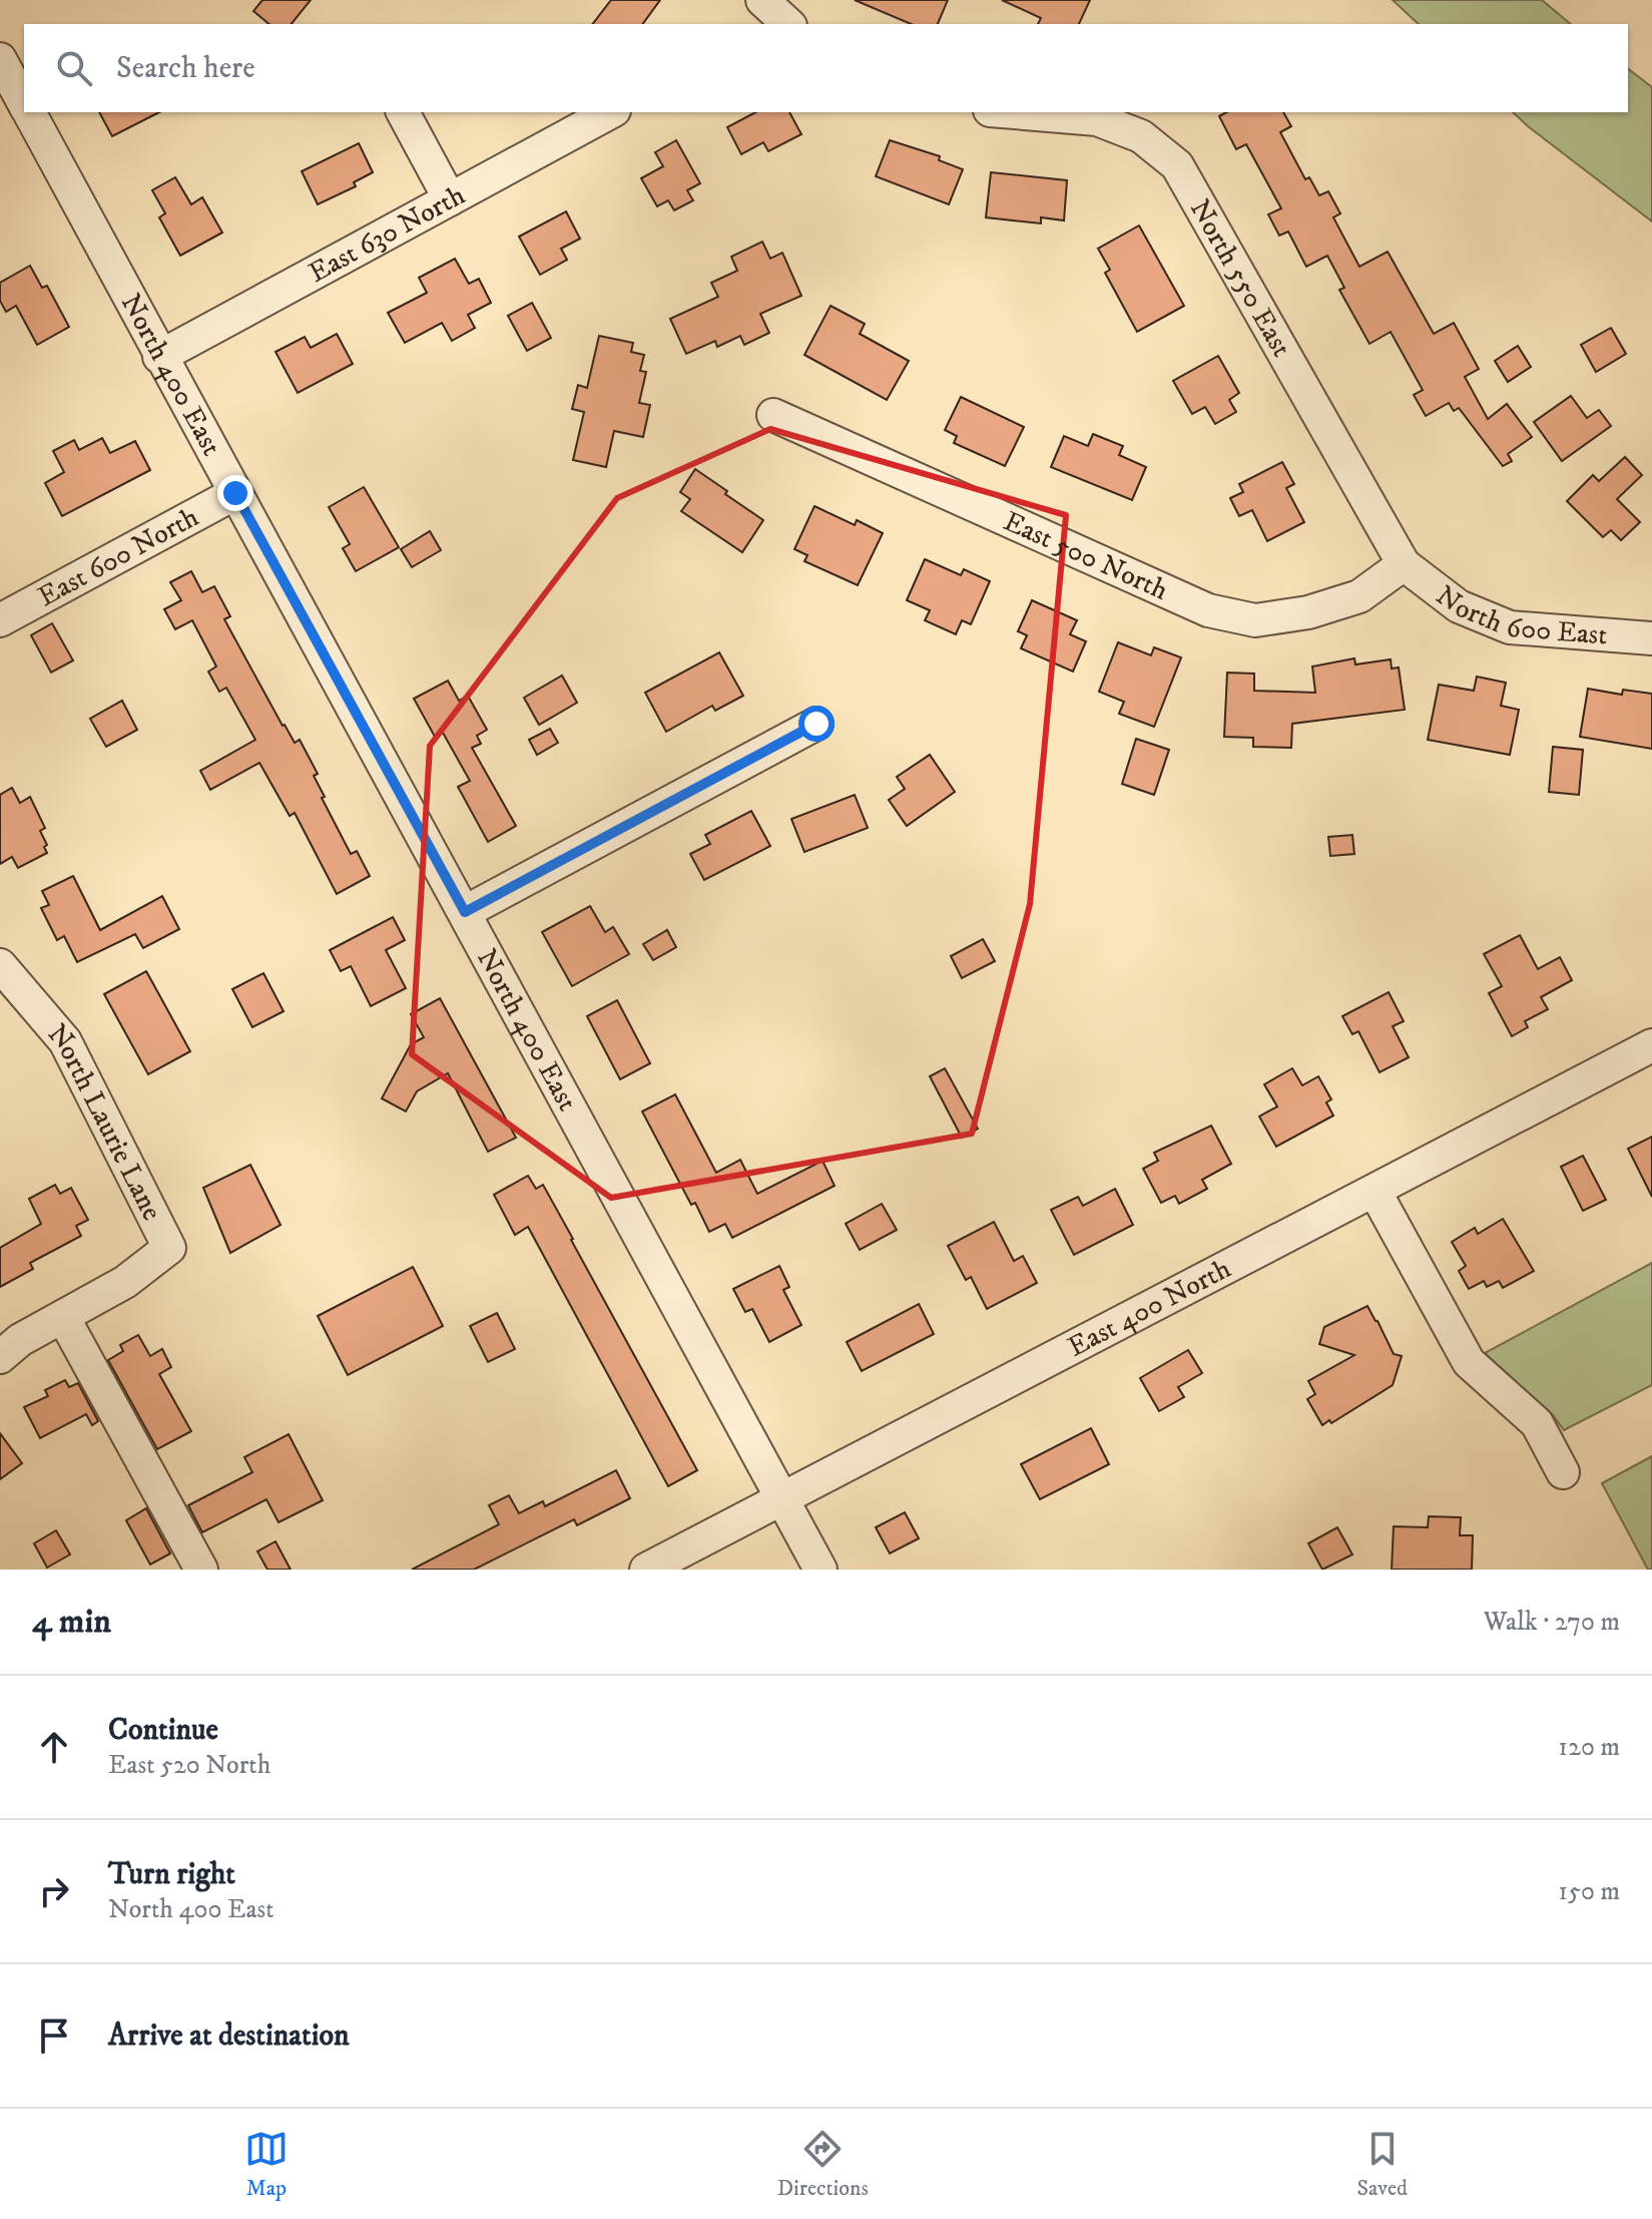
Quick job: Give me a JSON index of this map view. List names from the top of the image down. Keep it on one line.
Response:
{"streets":{"street":["East 630 North","North 550 East","North 400 East","East 500 North","East 600 North","North 600 East","North Laurie Lane","East 400 North"]},"crossings":[["East 630 North","North 400 East"],["North 550 East","East 500 North"],["North 550 East","North 600 East"],["North 400 East","East 600 North"],["North 400 East","East 400 North"],["East 500 North","North 600 East"]],"page":{"search":"Search here","heading":["4 min","Walk · 270 m"],"list":[["Continue","East 520 North","120 m"],["Turn right","North 400 East","150 m"],"Arrive at destination"],"nav":["Map","Directions","Saved"]}}
